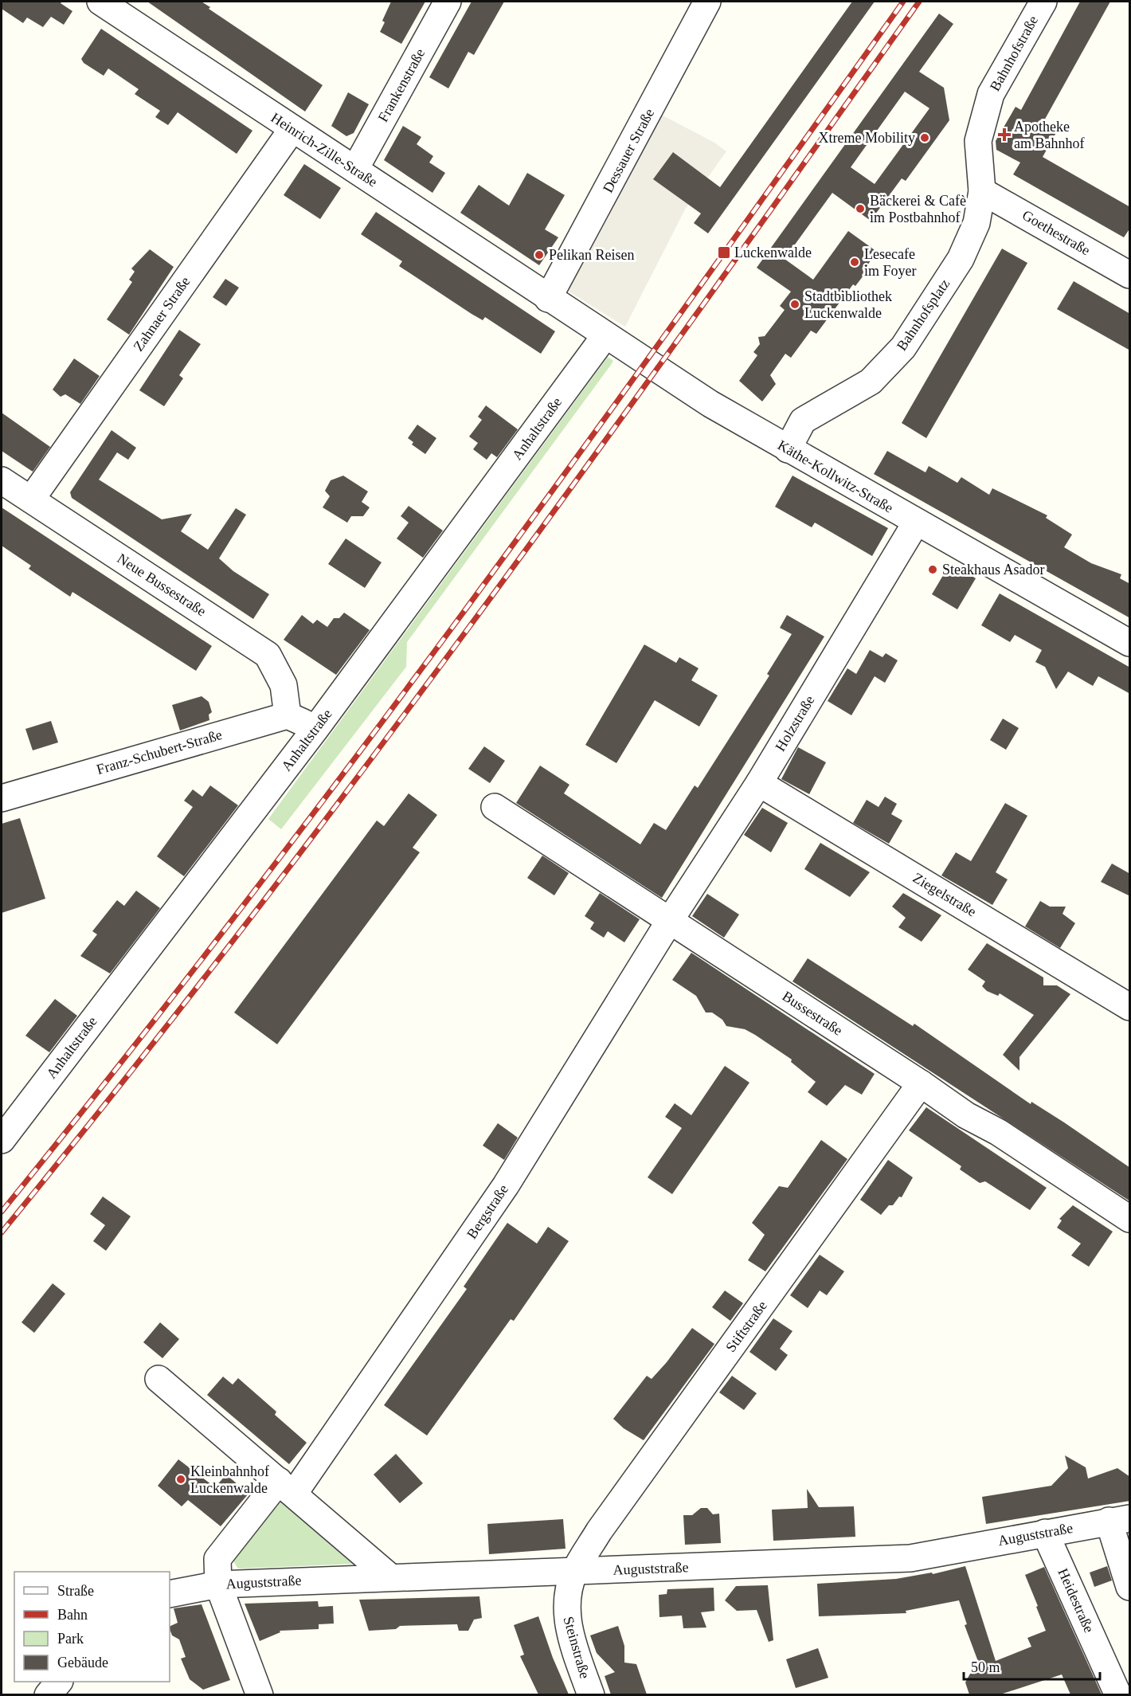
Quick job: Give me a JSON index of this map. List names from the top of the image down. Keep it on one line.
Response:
{"streets":{"street":["Bahnhofstraße","Frankenstraße","Heinrich-Zille-Straße","Dessauer Straße","Goethestraße","Zahnaer Straße","Bahnhofsplatz","Anhaltstraße","Käthe-Kollwitz-Straße","Neue Bussestraße","Holzstraße","Franz-Schubert-Straße","Ziegelstraße","Bussestraße","Bergstraße","Stiftstraße","Auguststraße","Heidestraße","Steinstraße"]},"crossings":[["Bahnhofstraße","Goethestraße"],["Bahnhofstraße","Bahnhofsplatz"],["Frankenstraße","Heinrich-Zille-Straße"],["Heinrich-Zille-Straße","Dessauer Straße"],["Heinrich-Zille-Straße","Zahnaer Straße"],["Heinrich-Zille-Straße","Käthe-Kollwitz-Straße"],["Dessauer Straße","Käthe-Kollwitz-Straße"],["Goethestraße","Bahnhofsplatz"],["Zahnaer Straße","Neue Bussestraße"],["Bahnhofsplatz","Käthe-Kollwitz-Straße"],["Anhaltstraße","Käthe-Kollwitz-Straße"],["Käthe-Kollwitz-Straße","Holzstraße"],["Neue Bussestraße","Franz-Schubert-Straße"],["Holzstraße","Ziegelstraße"],["Holzstraße","Bussestraße"],["Holzstraße","Bergstraße"],["Bussestraße","Bergstraße"],["Bussestraße","Stiftstraße"],["Bergstraße","Auguststraße"],["Stiftstraße","Auguststraße"],["Stiftstraße","Steinstraße"],["Auguststraße","Heidestraße"],["Auguststraße","Steinstraße"]],"places":{"health":["Apotheke am Bahnhof"],"other":["Xtreme Mobility","Bäckerei & Cafè im Postbahnhof","Pelikan Reisen","Lesecafe im Foyer","Stadtbibliothek Luckenwalde","Steakhaus Asador","Kleinbahnhof Luckenwalde"],"transit":["Luckenwalde"]},"legend":["Straße","Bahn","Park","Gebäude"],"scale_bar":"50 m"}
